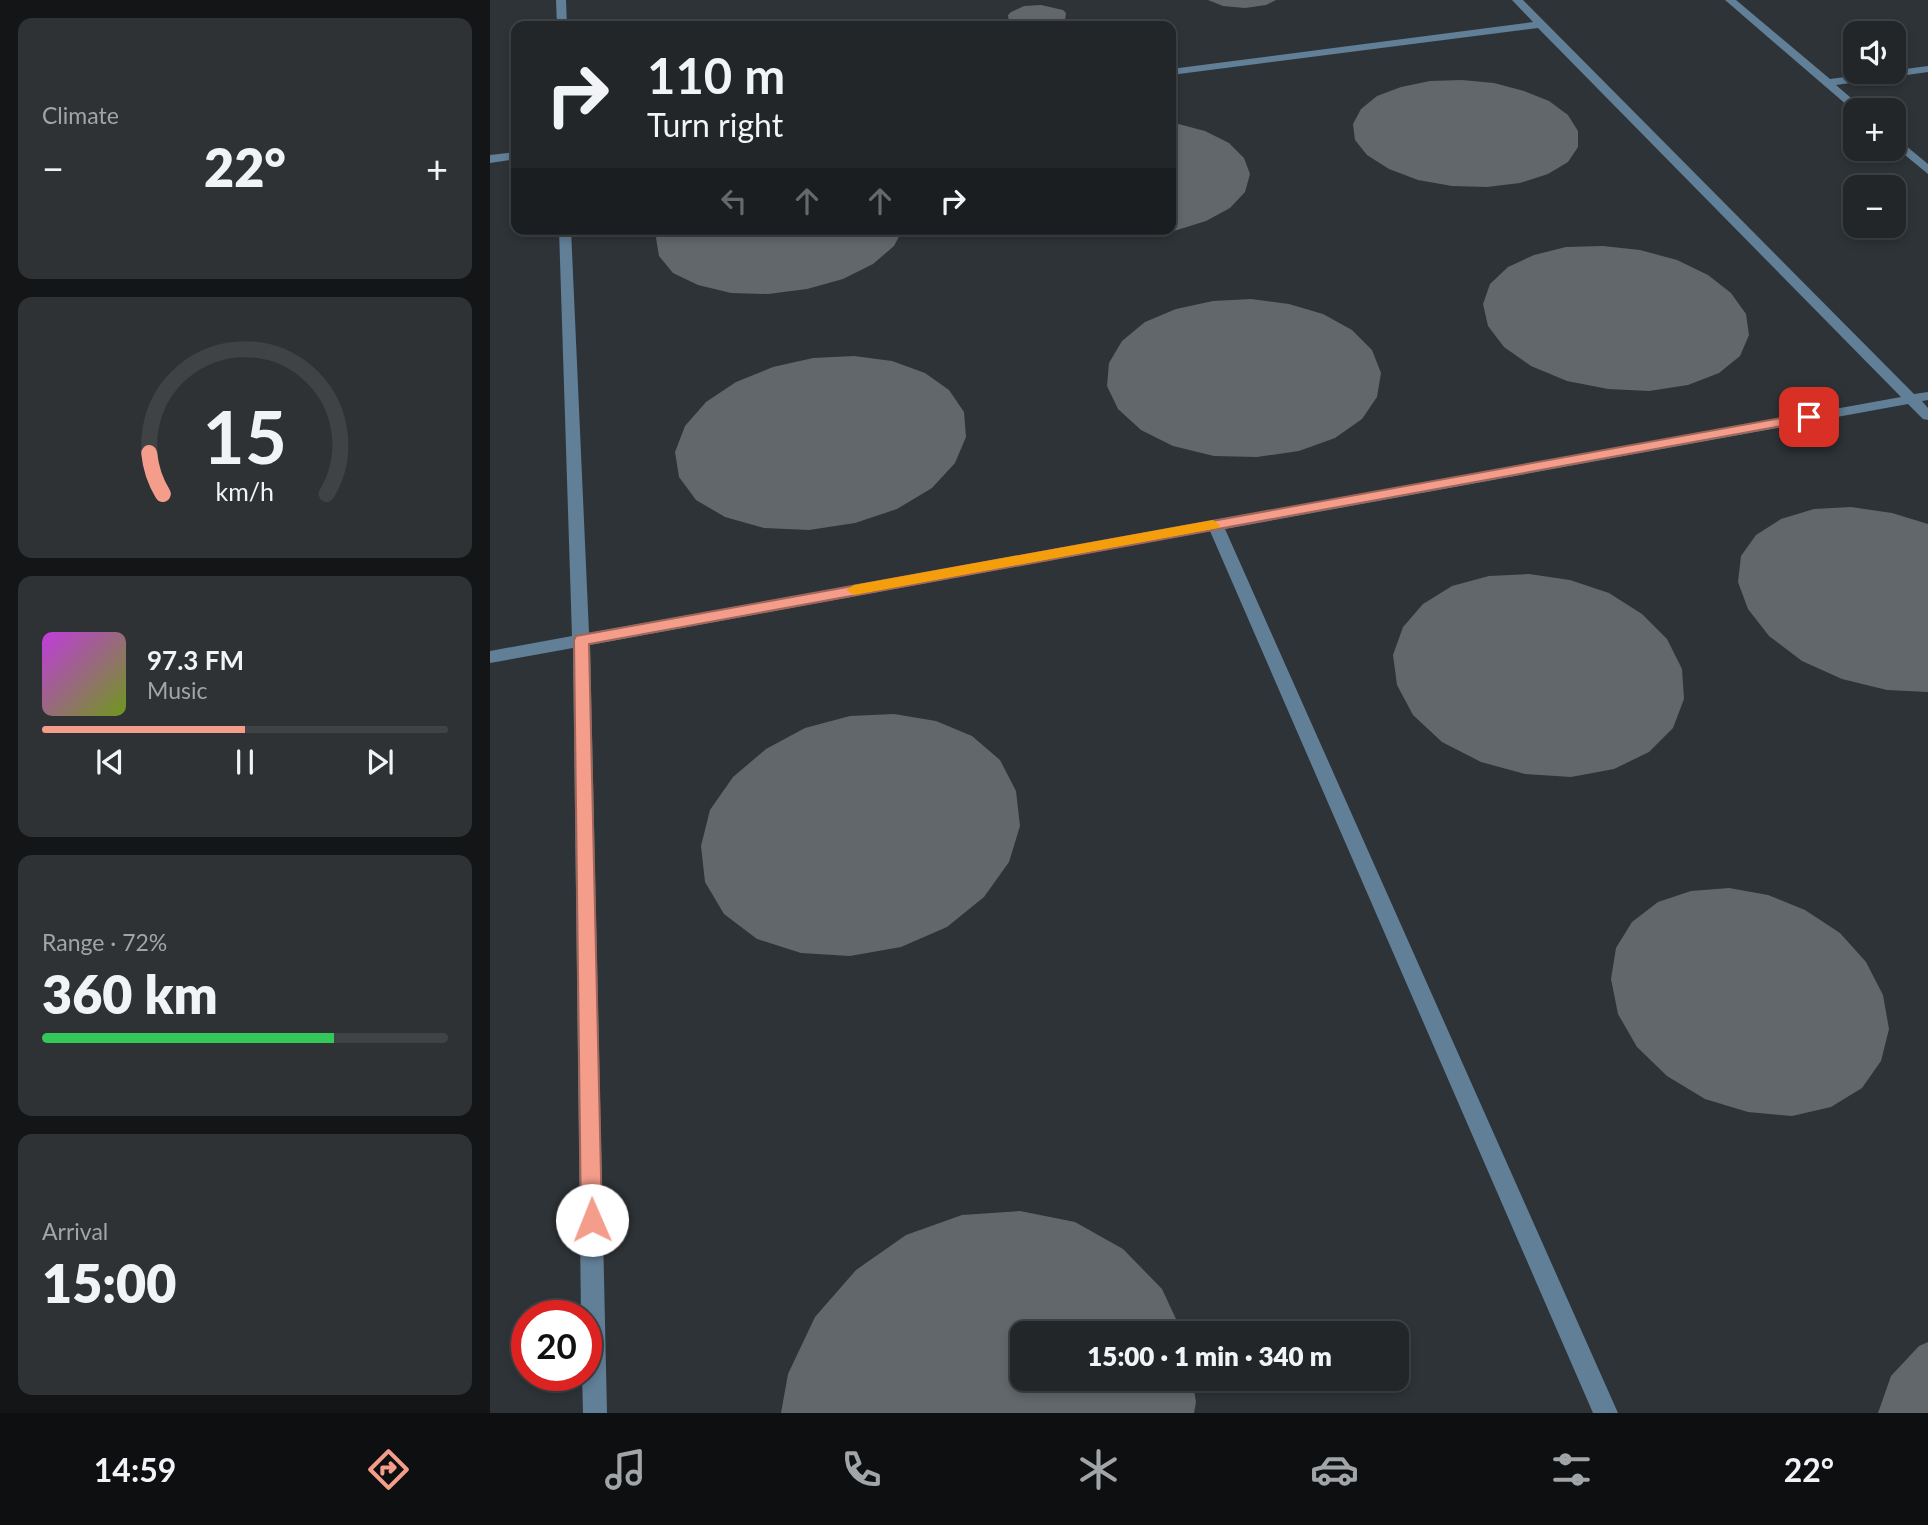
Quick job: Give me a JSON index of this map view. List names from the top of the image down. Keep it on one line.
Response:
{"page":{"tile":["Climate",["Range · 72%","360 km"],["Arrival","15:00"]],"map_buttons":["+","−"],"turn":["110 m","Turn right"],"heat":["−","22°","+"],"song":["97.3 FM","Music"],"limit":"20","trip":"15:00 · 1 min · 340 m","tabs":["14:59","22°"],"gauge":["15","km/h"]}}
